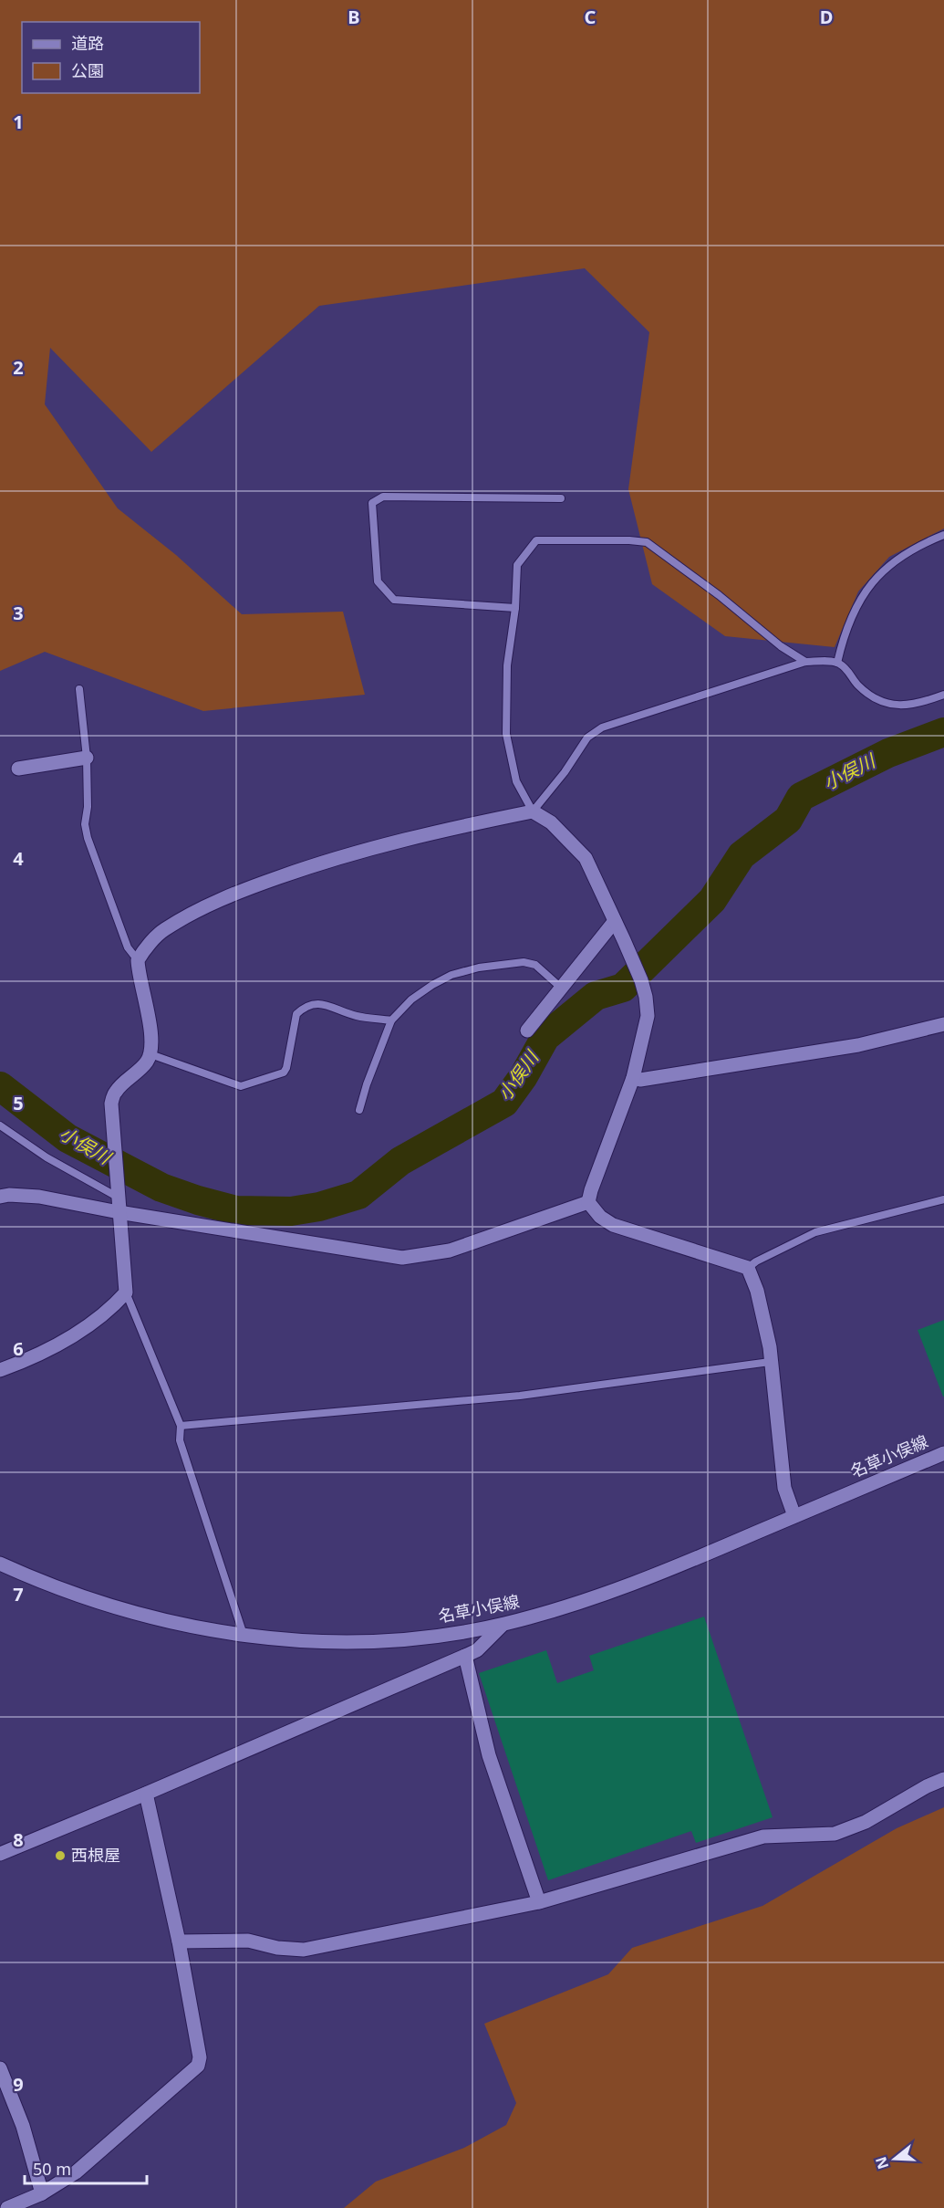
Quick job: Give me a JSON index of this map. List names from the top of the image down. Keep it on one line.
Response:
{"streets":{"street":["名草小俣線"]},"water":["小俣川"],"places":["西根屋"],"legend":["道路","公園"],"scale_bar":"50 m","north":"left","grid":{"columns":["B","C","D"],"rows":["1","2","3","4","5","6","7","8","9"]}}
